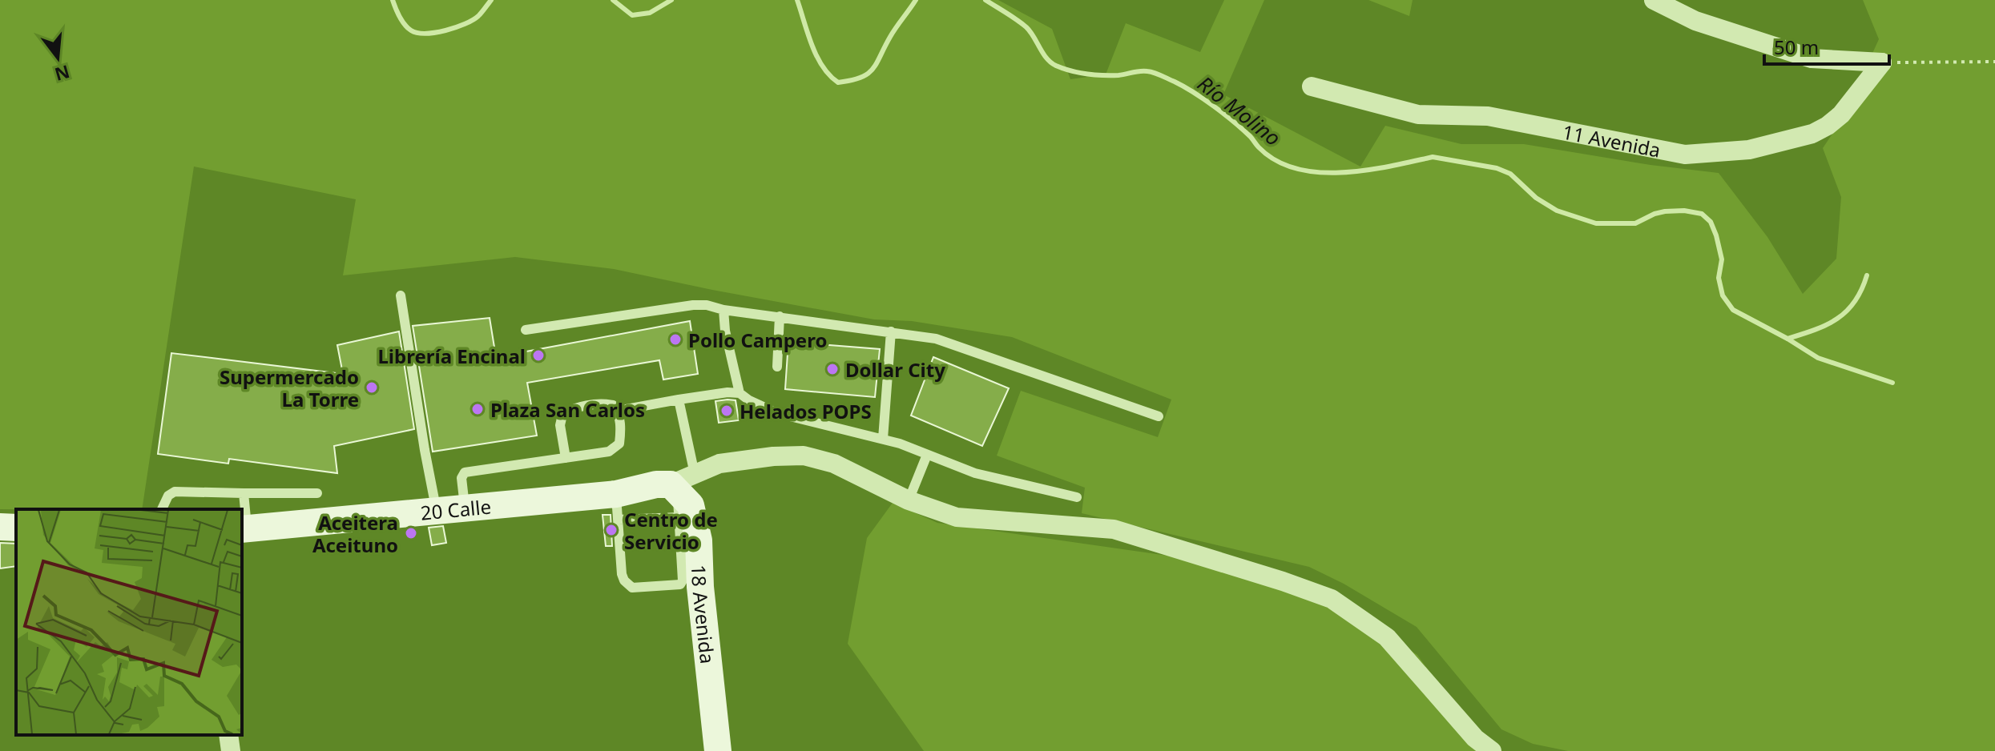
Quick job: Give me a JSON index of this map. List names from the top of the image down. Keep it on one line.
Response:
{"streets":{"street":["11 Avenida","20 Calle","18 Avenida"]},"crossings":[["20 Calle","18 Avenida"]],"water":["Río Molino"],"places":["Pollo Campero","Librería Encinal","Dollar City","Supermercado La Torre","Plaza San Carlos","Helados POPS","Centro de Servicio","Aceitera Aceituno"],"scale_bar":"50 m","north":"bottom"}
